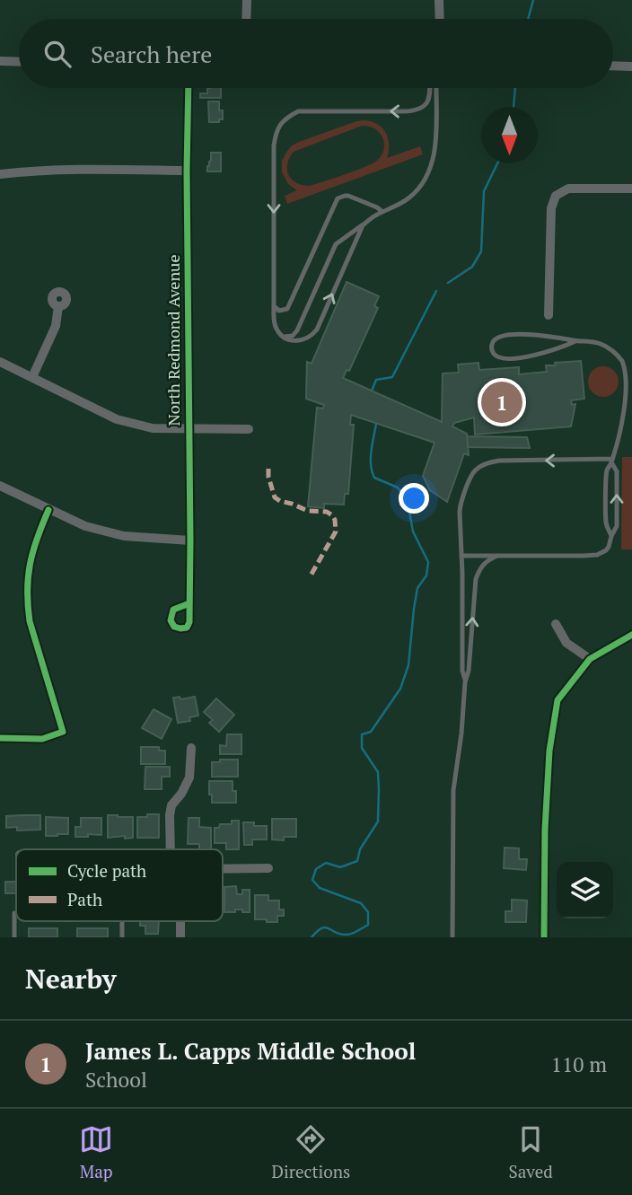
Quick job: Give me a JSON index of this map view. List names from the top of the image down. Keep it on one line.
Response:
{"streets":{"street":["North Redmond Avenue"]},"legend":["Cycle path","Path"],"north":"bottom","page":{"search":"Search here","pins":"1","heading":"Nearby","list":[{"mark":"1","name":"James L. Capps Middle School","note":"School","value":"110 m"}],"nav":["Map","Directions","Saved"]}}
